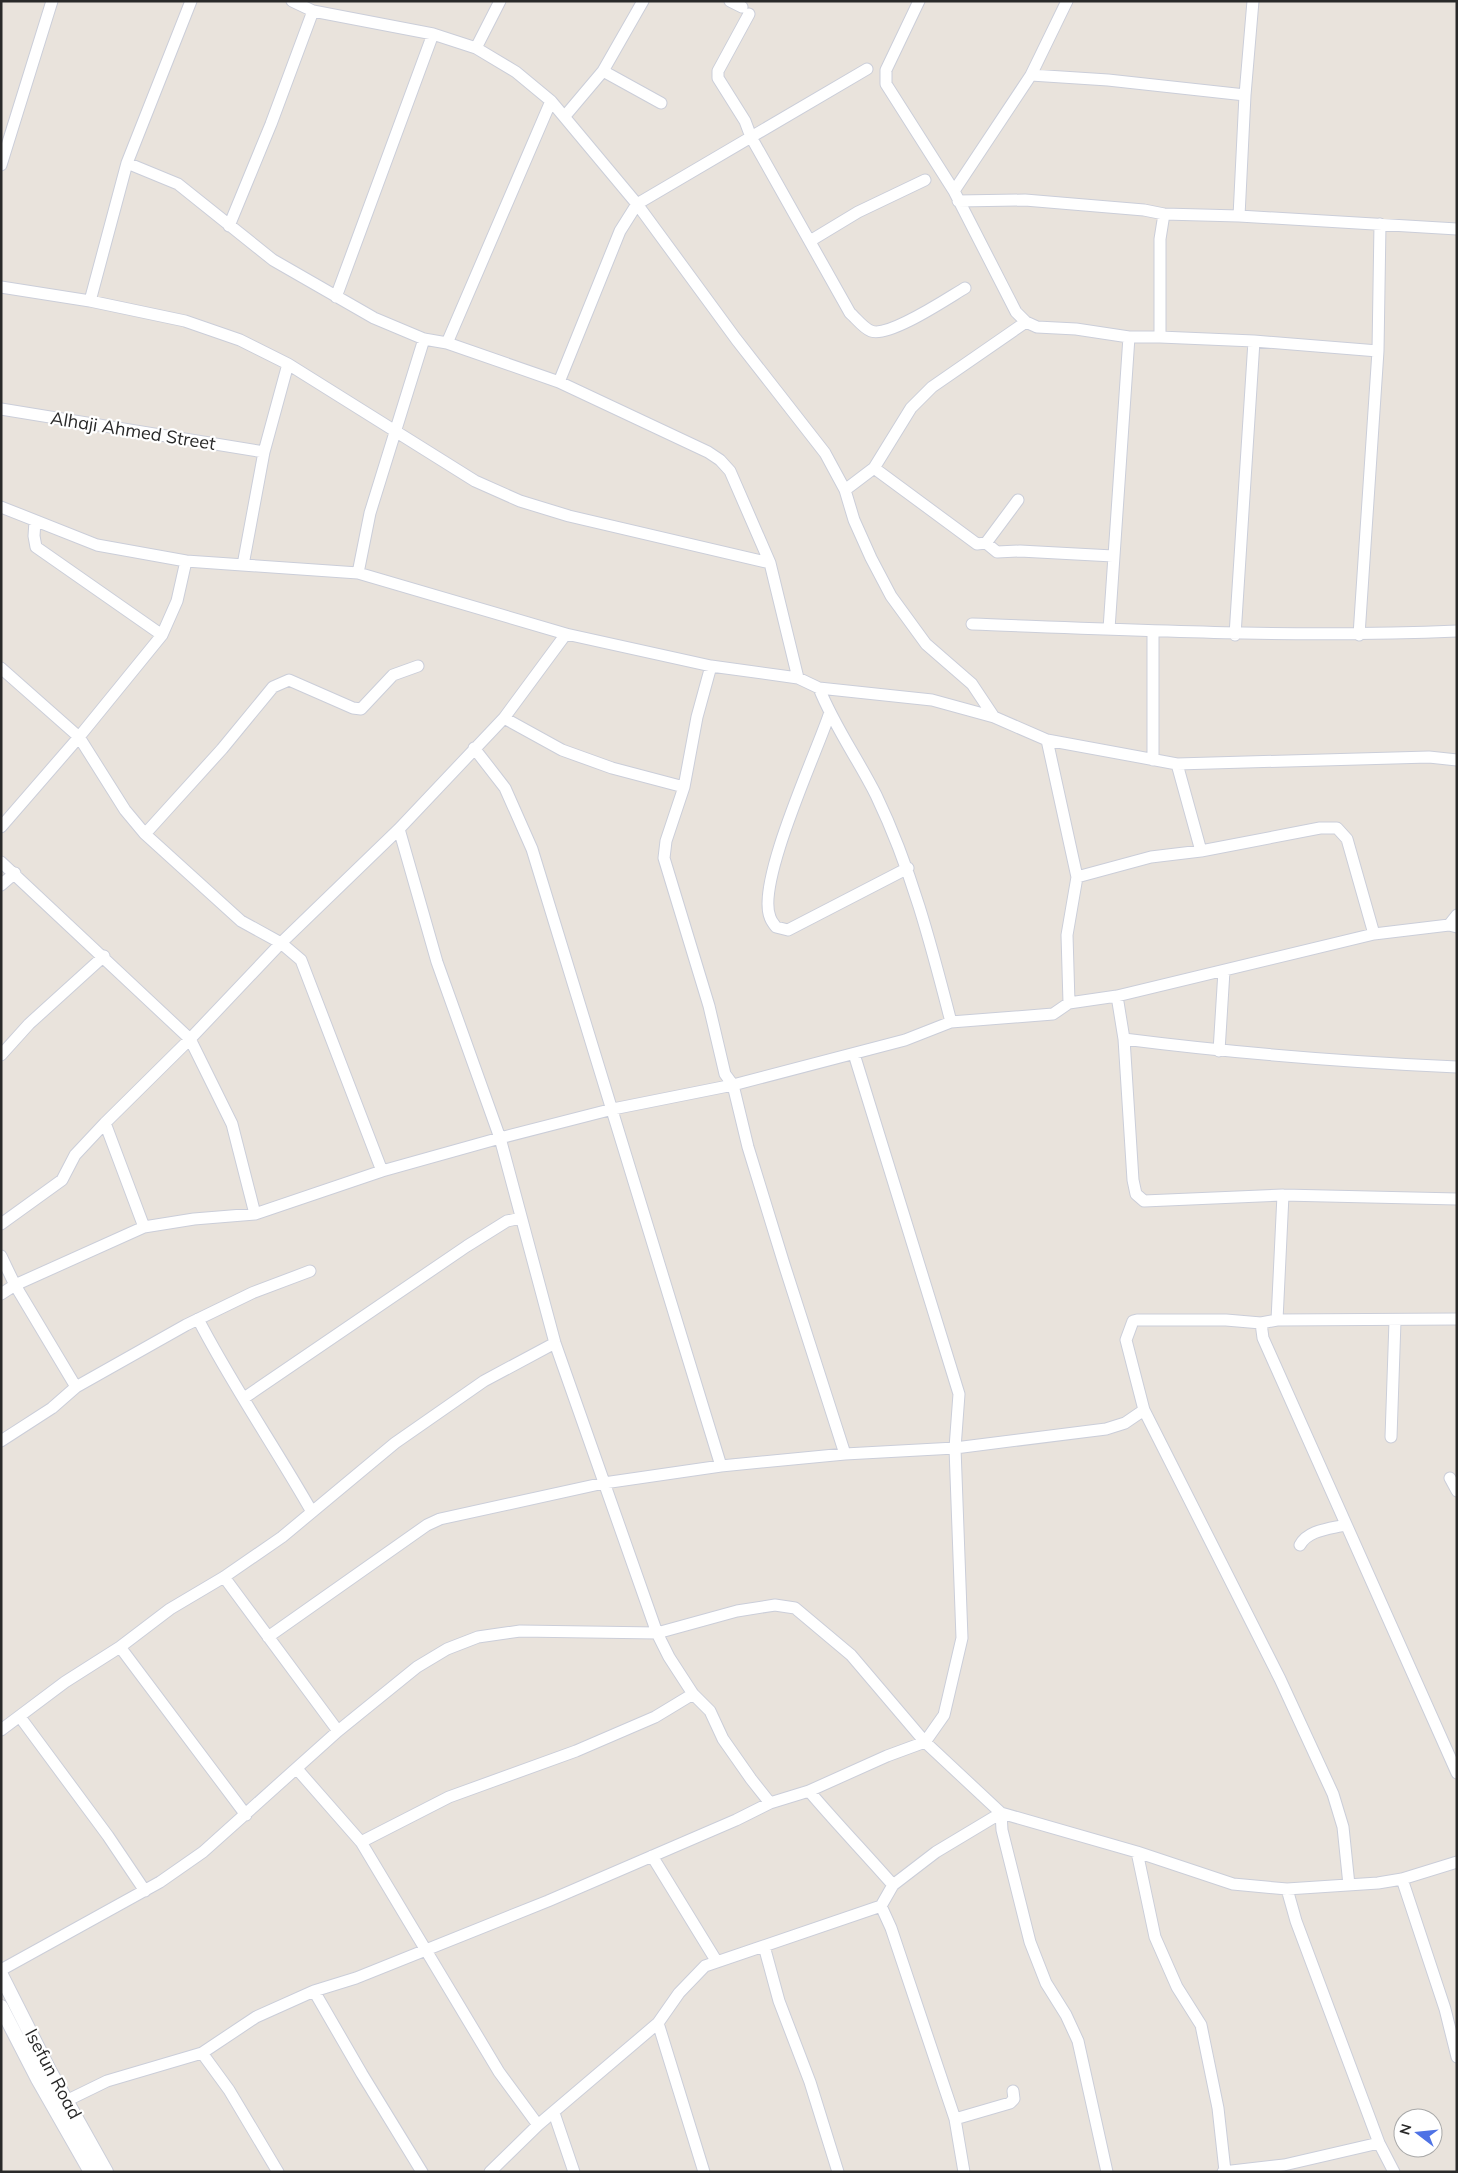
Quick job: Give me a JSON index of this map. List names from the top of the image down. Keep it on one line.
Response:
{"streets":{"street":["Alhaji Ahmed Street","Isefun Road"]},"north":"left"}
